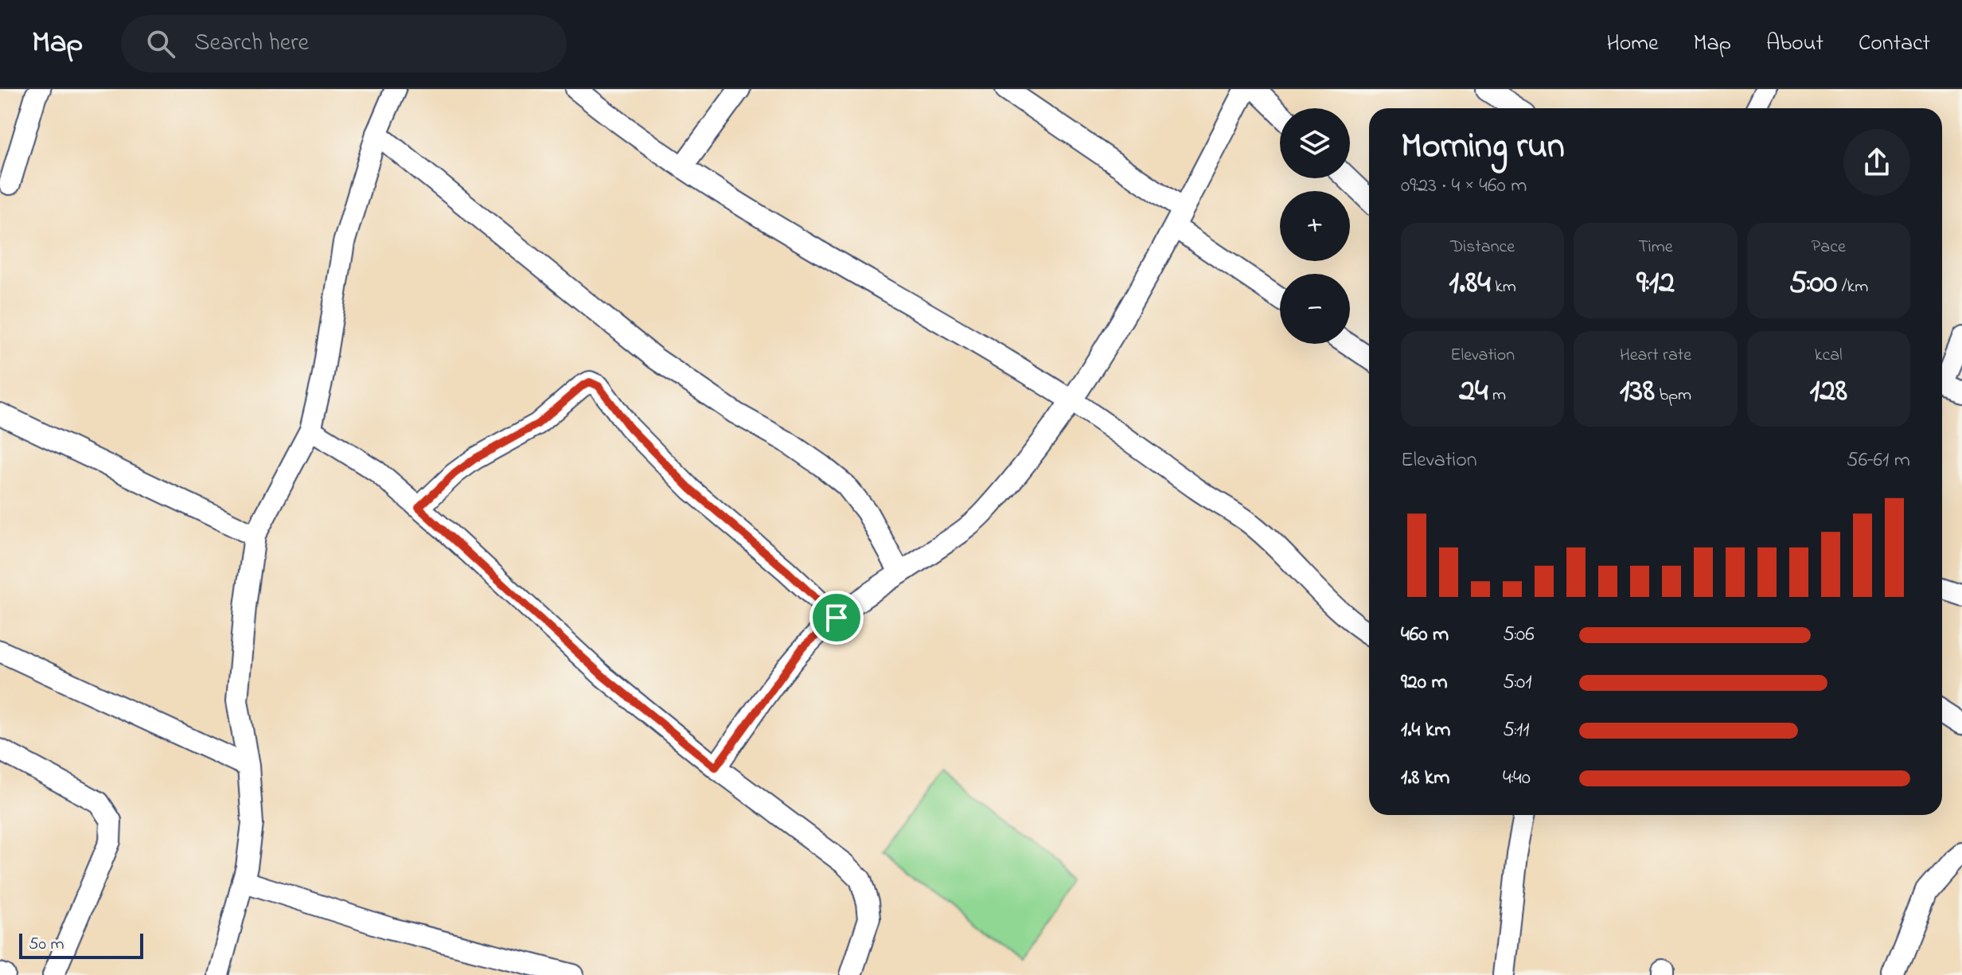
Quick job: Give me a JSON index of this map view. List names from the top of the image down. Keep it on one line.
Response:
{"scale_bar":"50 m","page":{"header":"Map","search":"Search here","nav":["Home","Map","About","Contact"],"map_buttons":["+","−"],"heading":["Morning run","09:23 · 4 × 460 m"],"stats":[["Distance","1.84 km"],["Time","9:12"],["Pace","5:00 /km"],["Elevation","24 m"],["Heart rate","138 bpm"],["kcal","128"]],"chart":["Elevation","56–61 m"],"list":[{"name":"460 m","note":"5:06"},{"name":"920 m","note":"5:01"},{"name":"1.4 km","note":"5:11"},{"name":"1.8 km","note":"4:40"}],"scale":"50 m"}}
